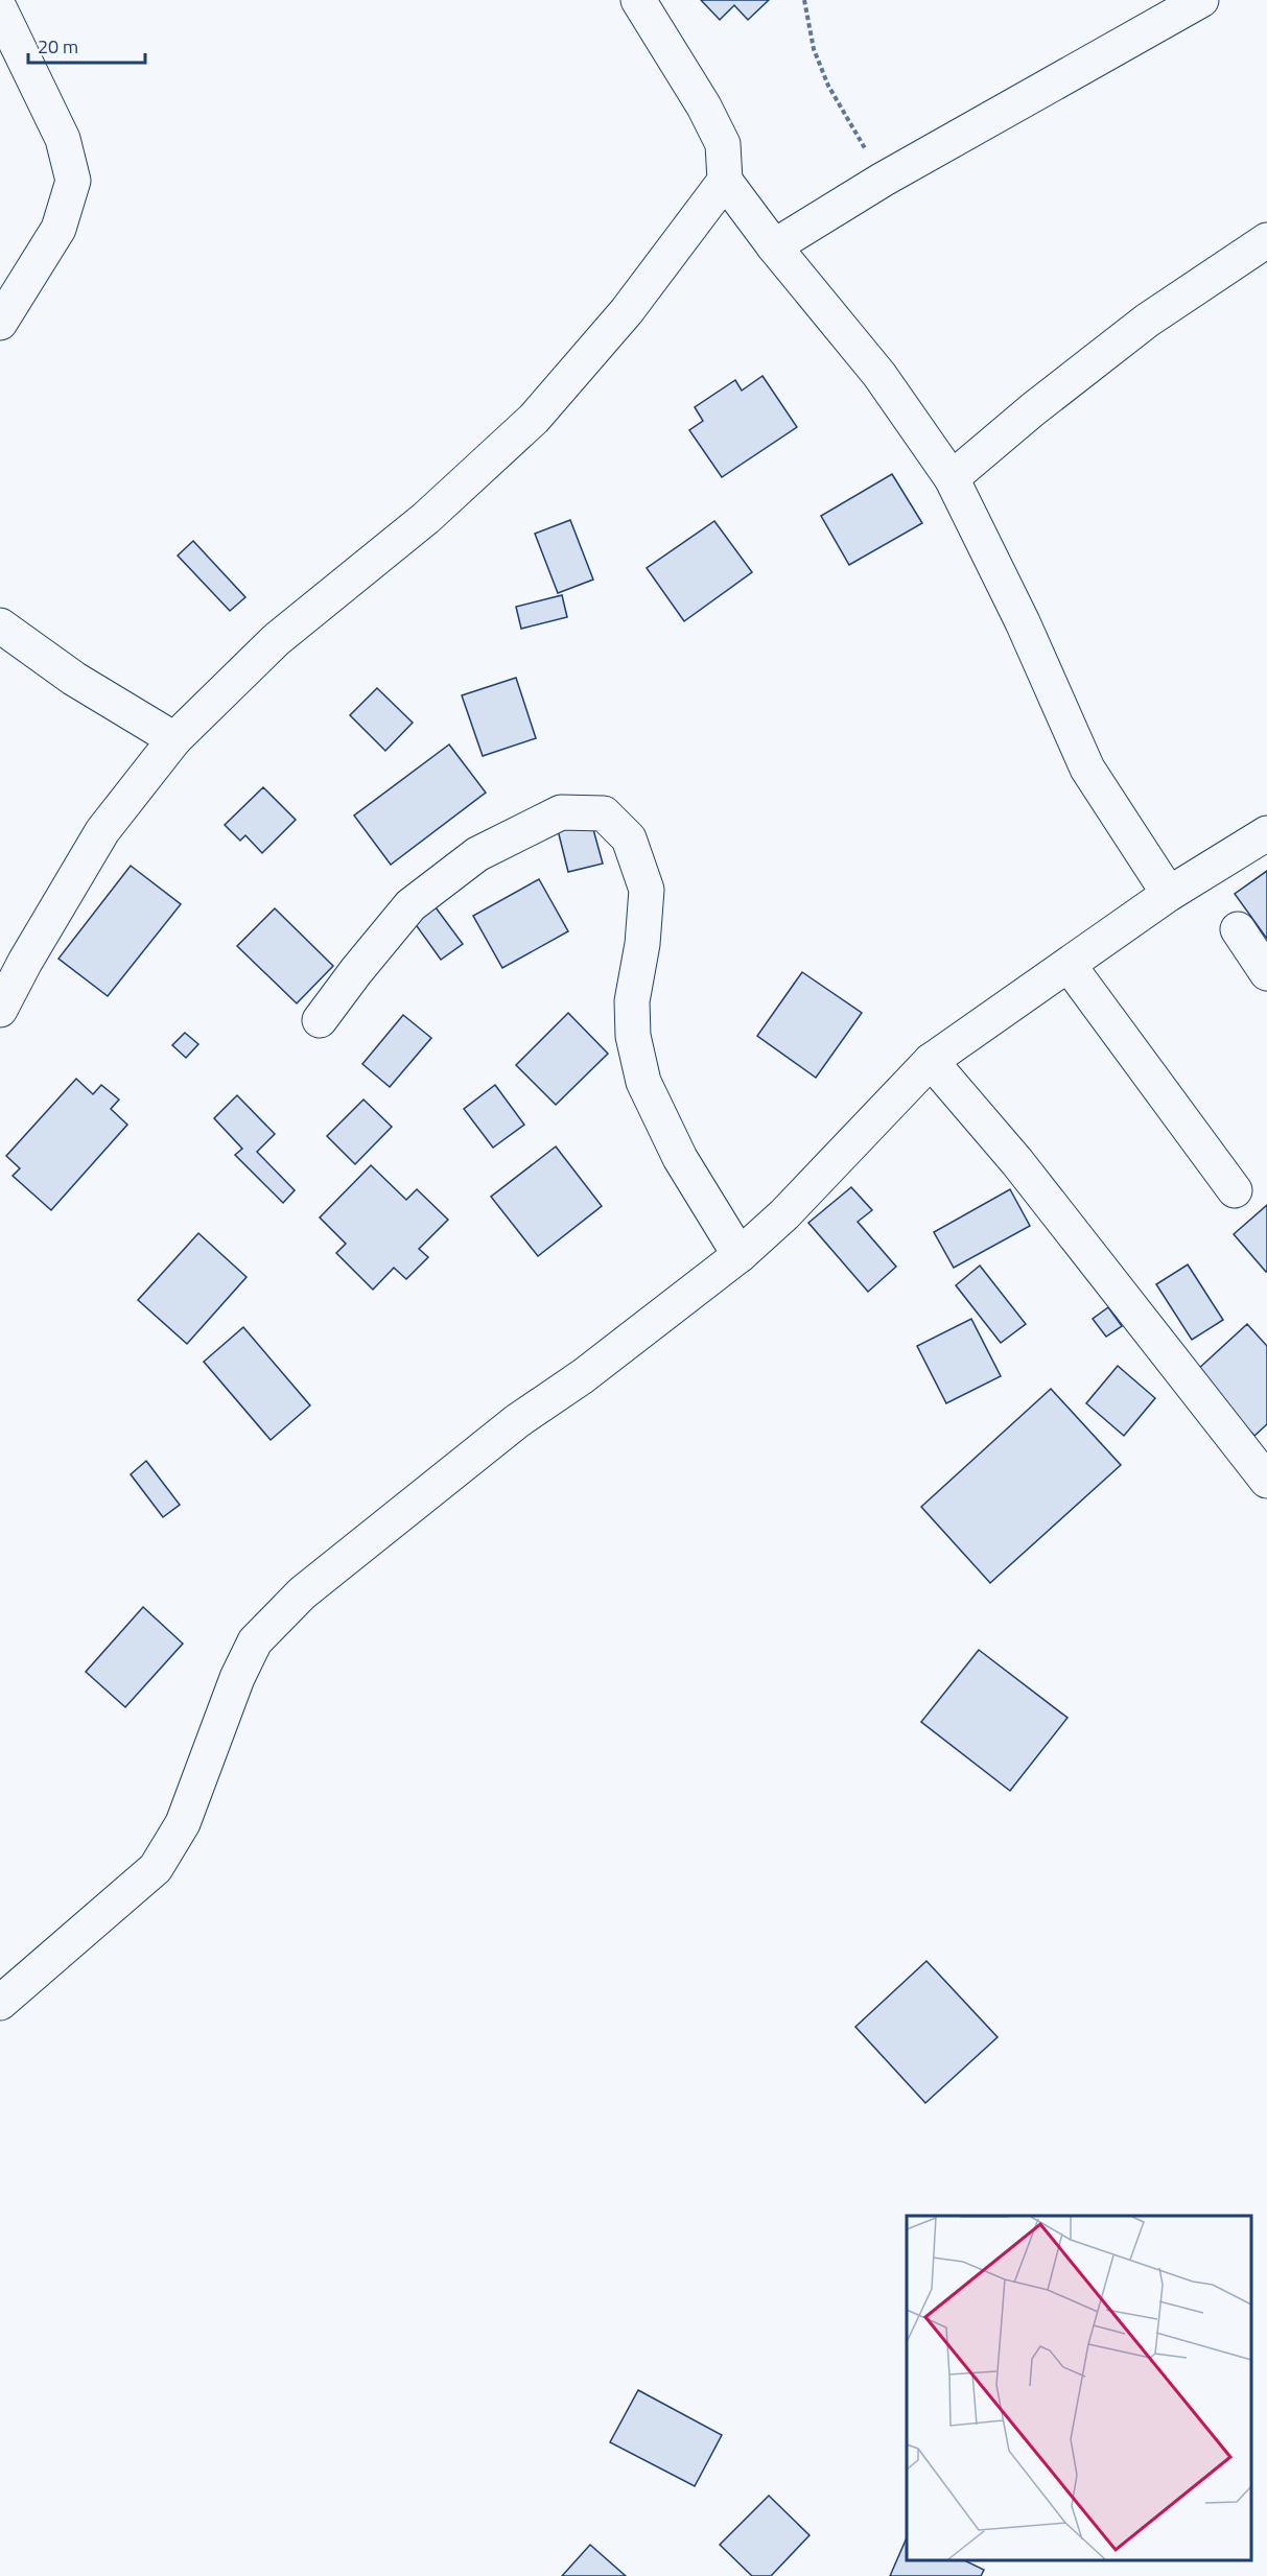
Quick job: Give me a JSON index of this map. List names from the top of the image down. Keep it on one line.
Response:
{"scale_bar":"20 m"}
